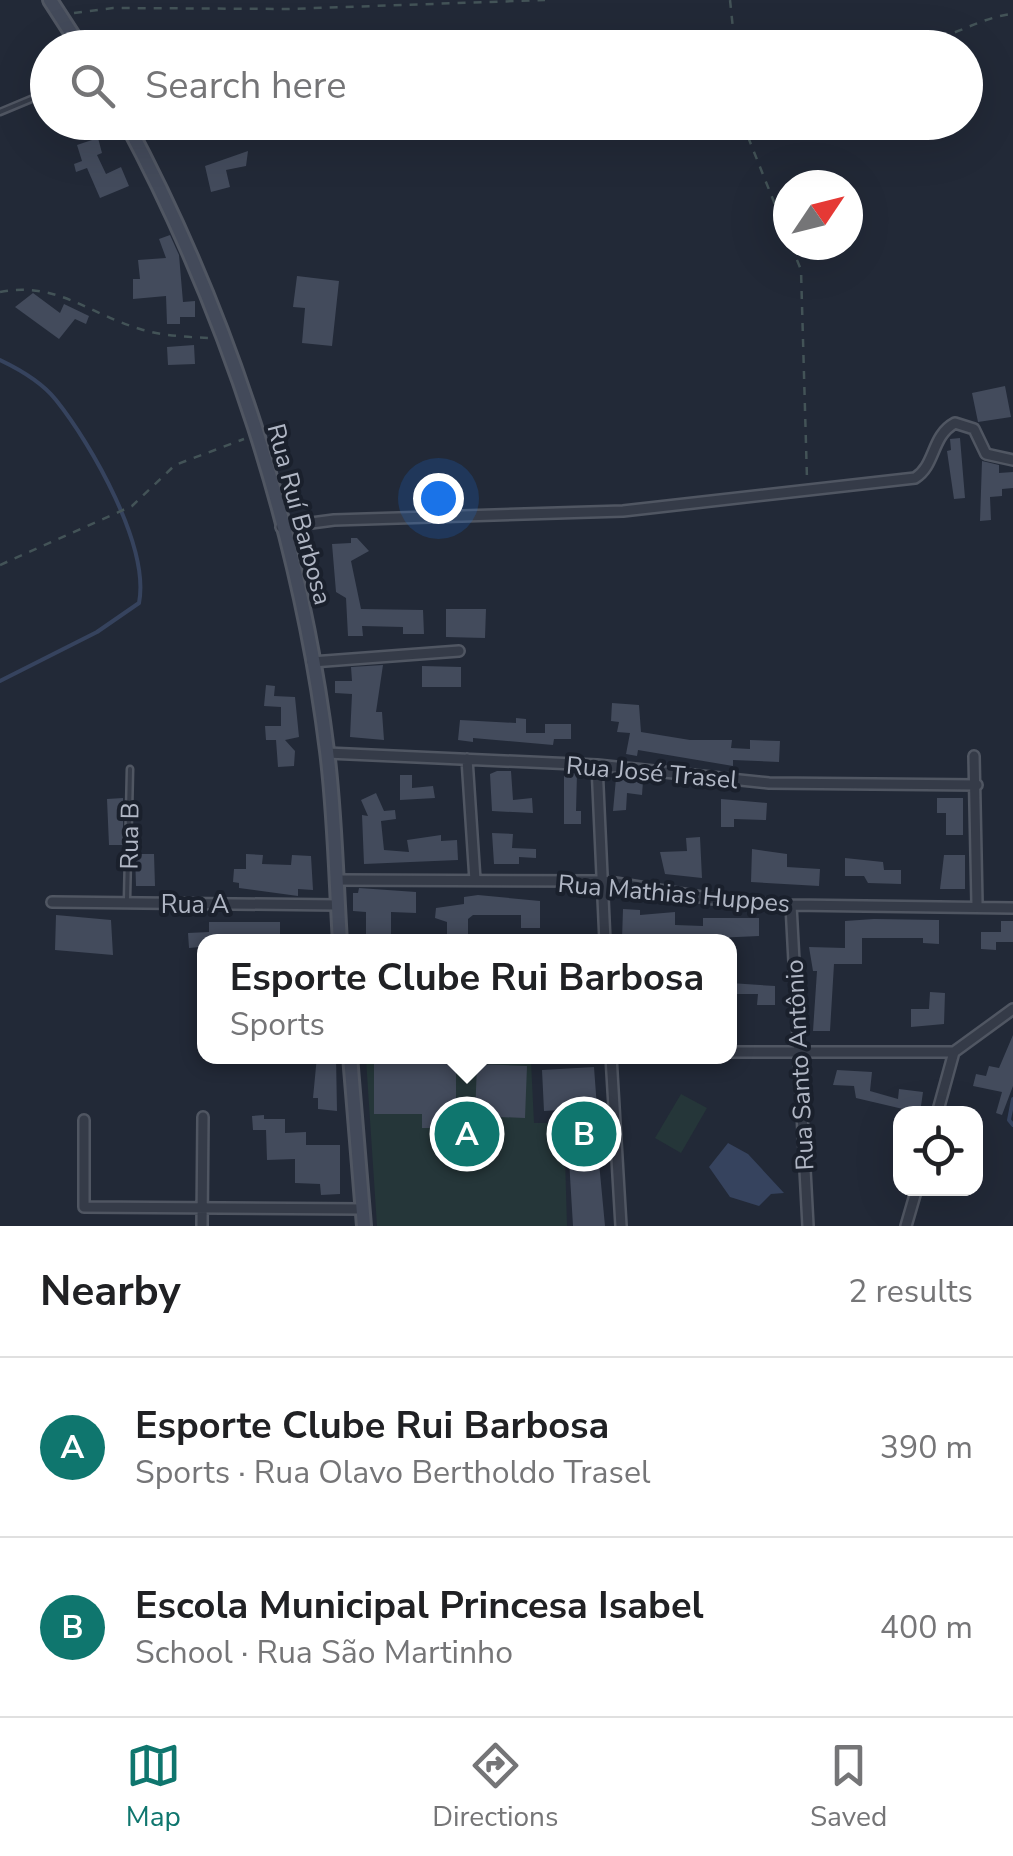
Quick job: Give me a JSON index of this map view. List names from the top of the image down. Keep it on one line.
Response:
{"streets":{"main road":["Rua Ruí Barbosa"],"street":["Rua José Trasel","Rua Mathias Huppes","Rua A","Rua Santo Antônio"],"lane":["Rua B"]},"crossings":[["Rua Ruí Barbosa","Rua José Trasel"],["Rua Ruí Barbosa","Rua Mathias Huppes"],["Rua Ruí Barbosa","Rua A"],["Rua B","Rua A"],["Rua Mathias Huppes","Rua Santo Antônio"]],"north":"top right","page":{"search":"Search here","popup":["Esporte Clube Rui Barbosa","Sports"],"pins":["A","B"],"heading":["Nearby","2 results"],"list":[{"mark":"A","name":"Esporte Clube Rui Barbosa","note":"Sports · Rua Olavo Bertholdo Trasel","value":"390 m"},{"mark":"B","name":"Escola Municipal Princesa Isabel","note":"School · Rua São Martinho","value":"400 m"}],"nav":["Map","Directions","Saved"]}}
